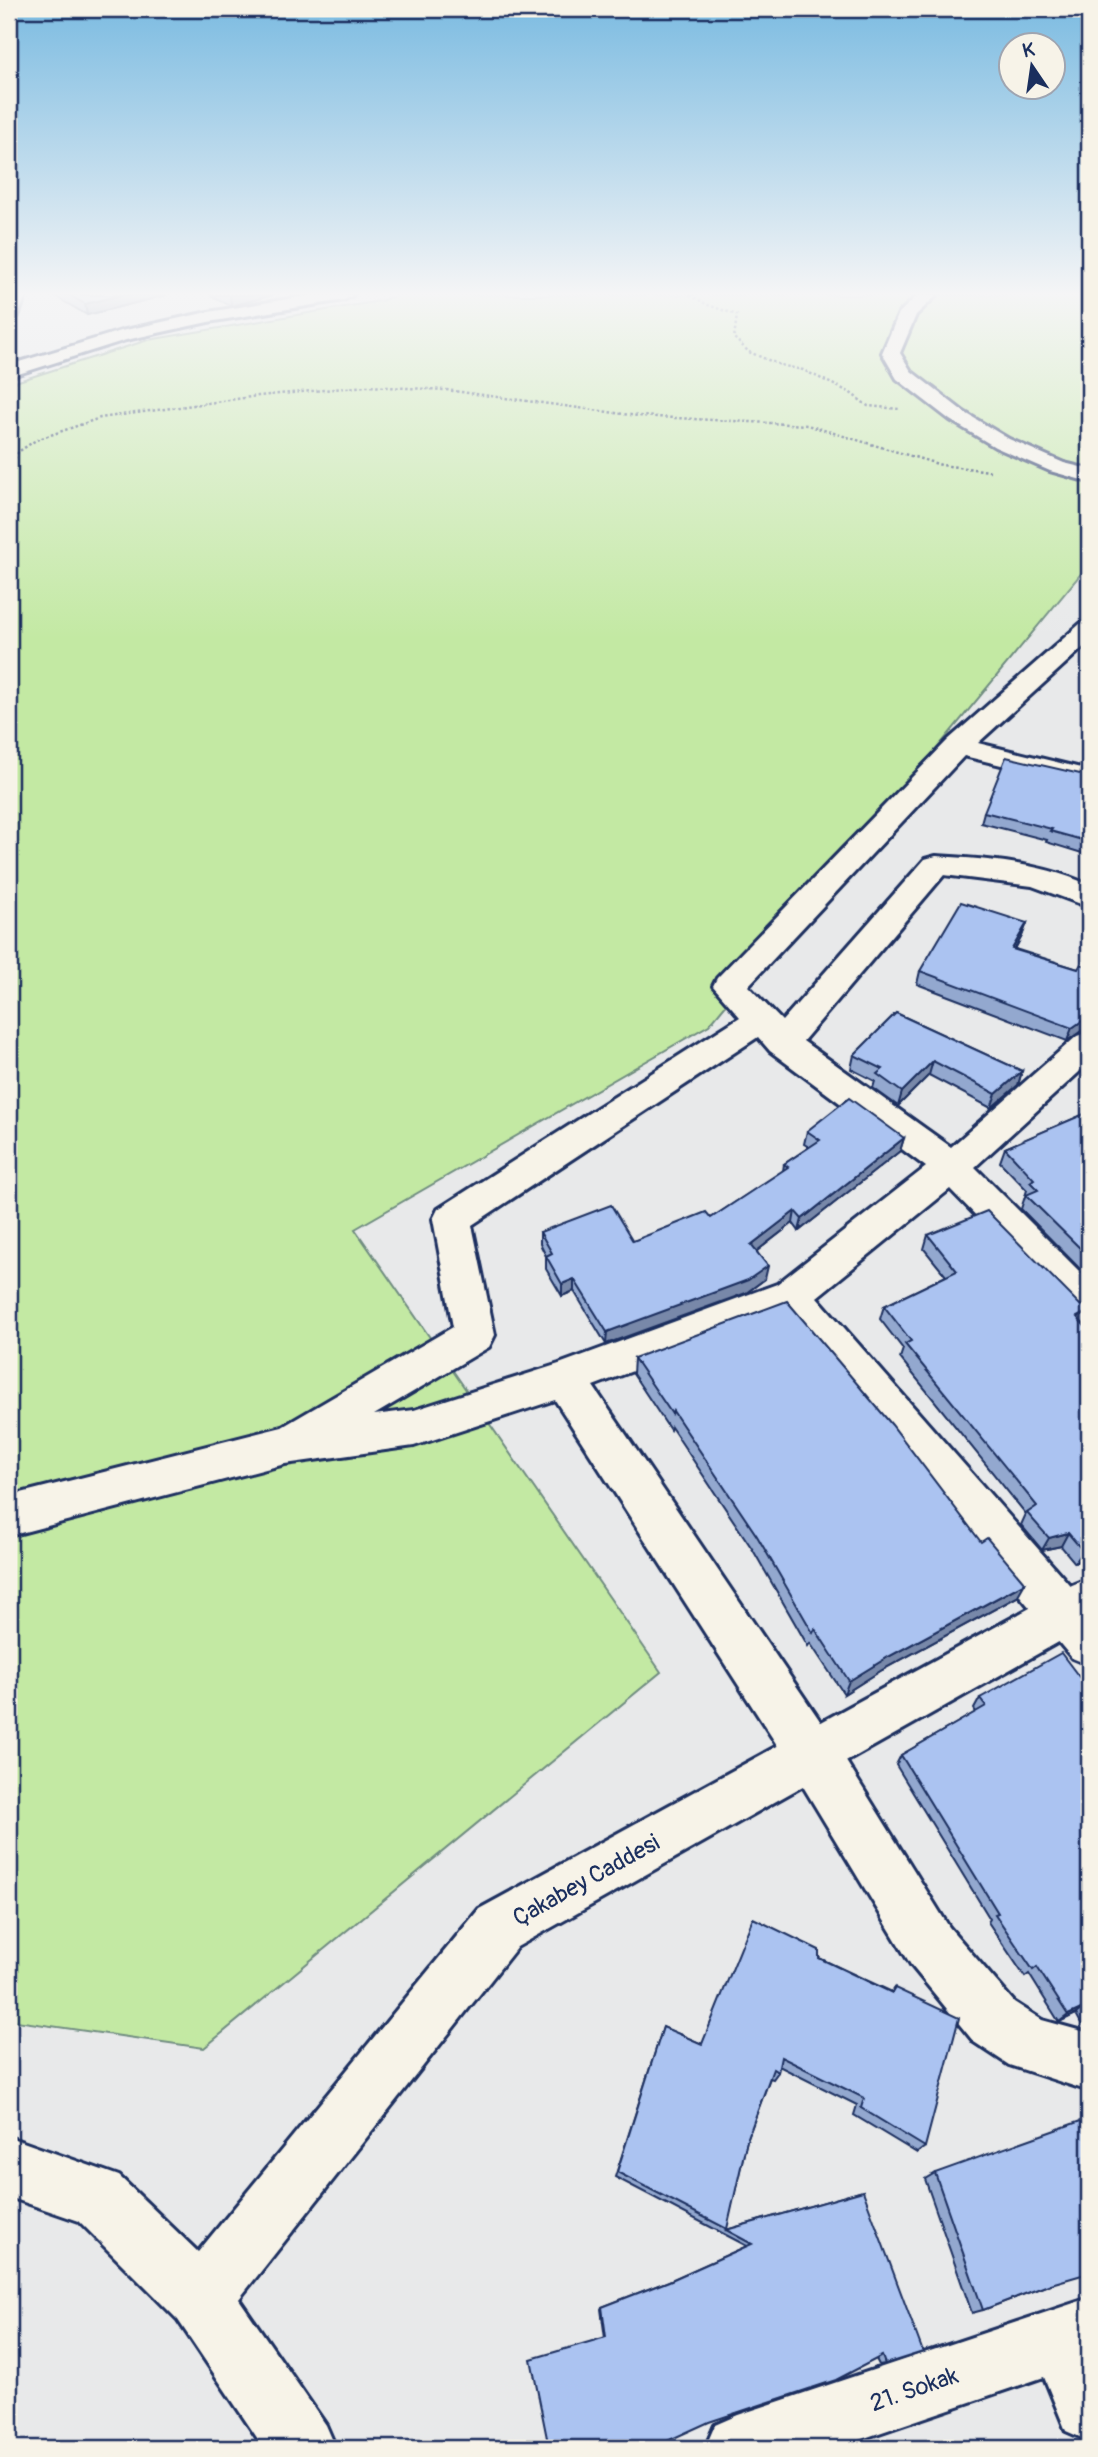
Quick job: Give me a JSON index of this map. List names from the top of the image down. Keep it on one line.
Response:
{"streets":{"street":["Çakabey Caddesi","21. Sokak"]},"north":"top"}
